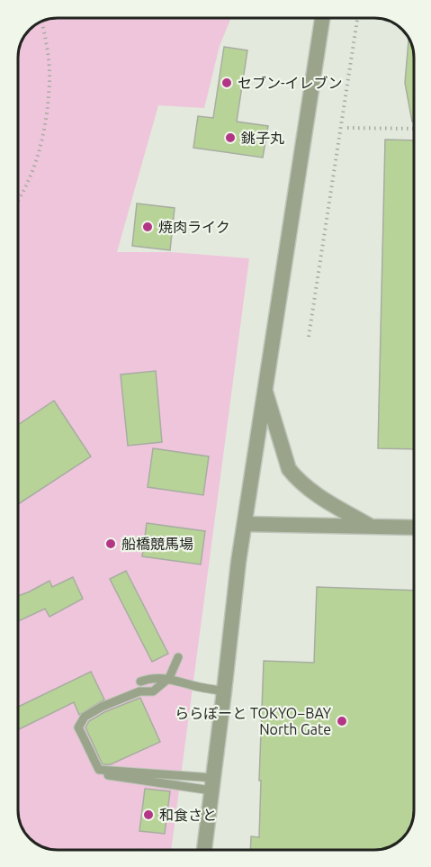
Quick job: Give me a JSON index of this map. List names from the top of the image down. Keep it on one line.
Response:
{"places":["セブン-イレブン","銚子丸","焼肉ライク","船橋競馬場","ららぽーと TOKYO−BAY North Gate","和食さと"]}
